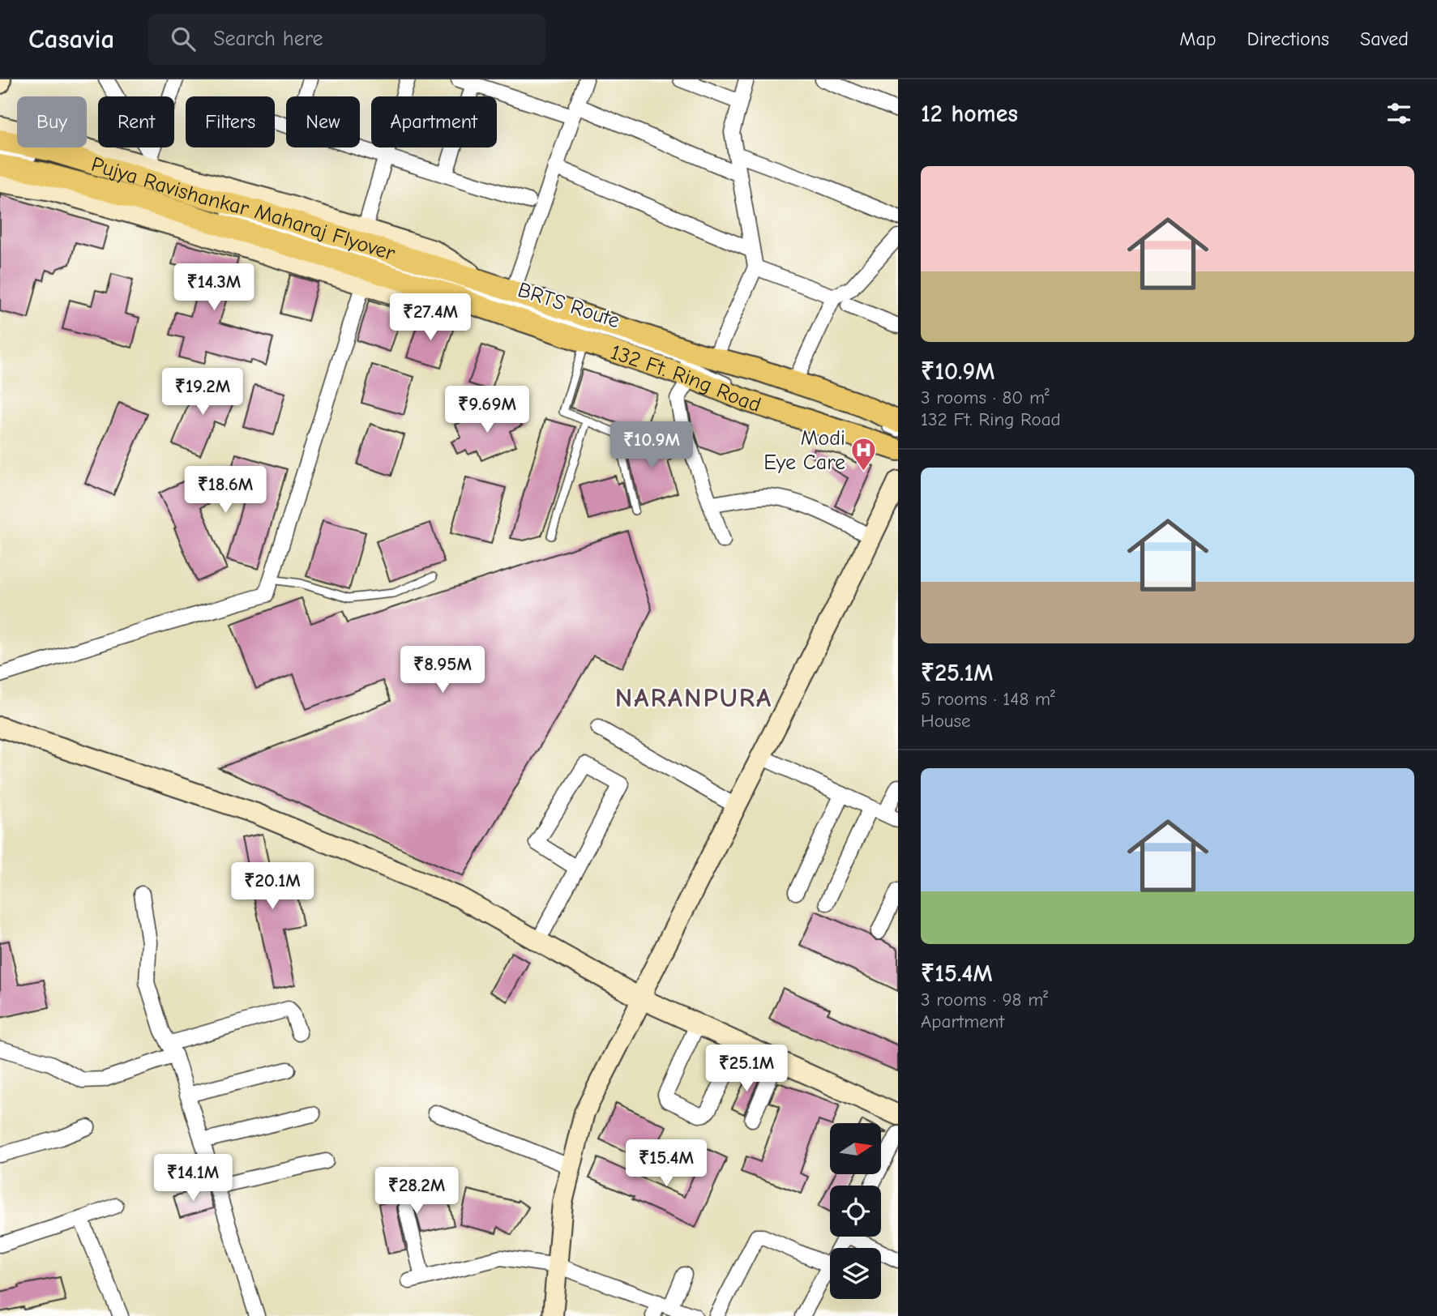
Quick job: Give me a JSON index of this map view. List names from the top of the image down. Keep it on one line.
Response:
{"streets":{"main road":["Pujya Ravishankar Maharaj Flyover","132 Ft. Ring Road"],"lane":["BRTS Route"]},"crossings":[["Pujya Ravishankar Maharaj Flyover","132 Ft. Ring Road"],["BRTS Route","132 Ft. Ring Road"]],"districts":["NARANPURA"],"places":{"hospital":["Modi Eye Care"]},"north":"right","page":{"header":"Casavia","search":"Search here","nav":["Map","Directions","Saved"],"heading":"12 homes","chip":["Buy","Rent","Filters","New","Apartment"],"list":[{"name":"₹10.9M","note":"3 rooms · 80 m² · 132 Ft. Ring Road"},{"name":"₹25.1M","note":"5 rooms · 148 m² · House"},{"name":"₹15.4M","note":"3 rooms · 98 m² · Apartment"}],"price":["₹14.3M","₹27.4M","₹19.2M","₹9.69M","₹10.9M","₹18.6M","₹8.95M","₹20.1M","₹25.1M","₹15.4M","₹14.1M","₹28.2M"]}}
